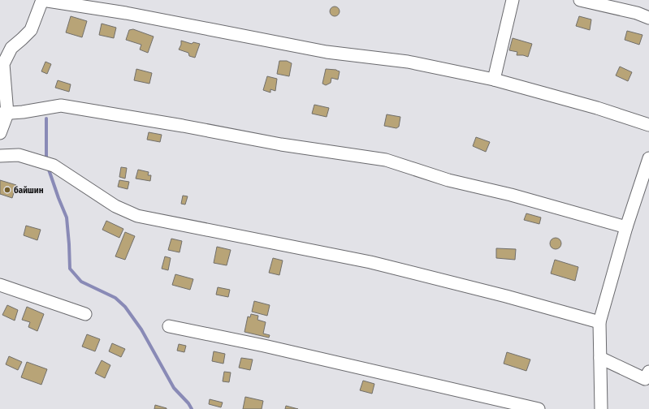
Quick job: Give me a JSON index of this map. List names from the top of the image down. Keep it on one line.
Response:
{"places":["байшин"]}
